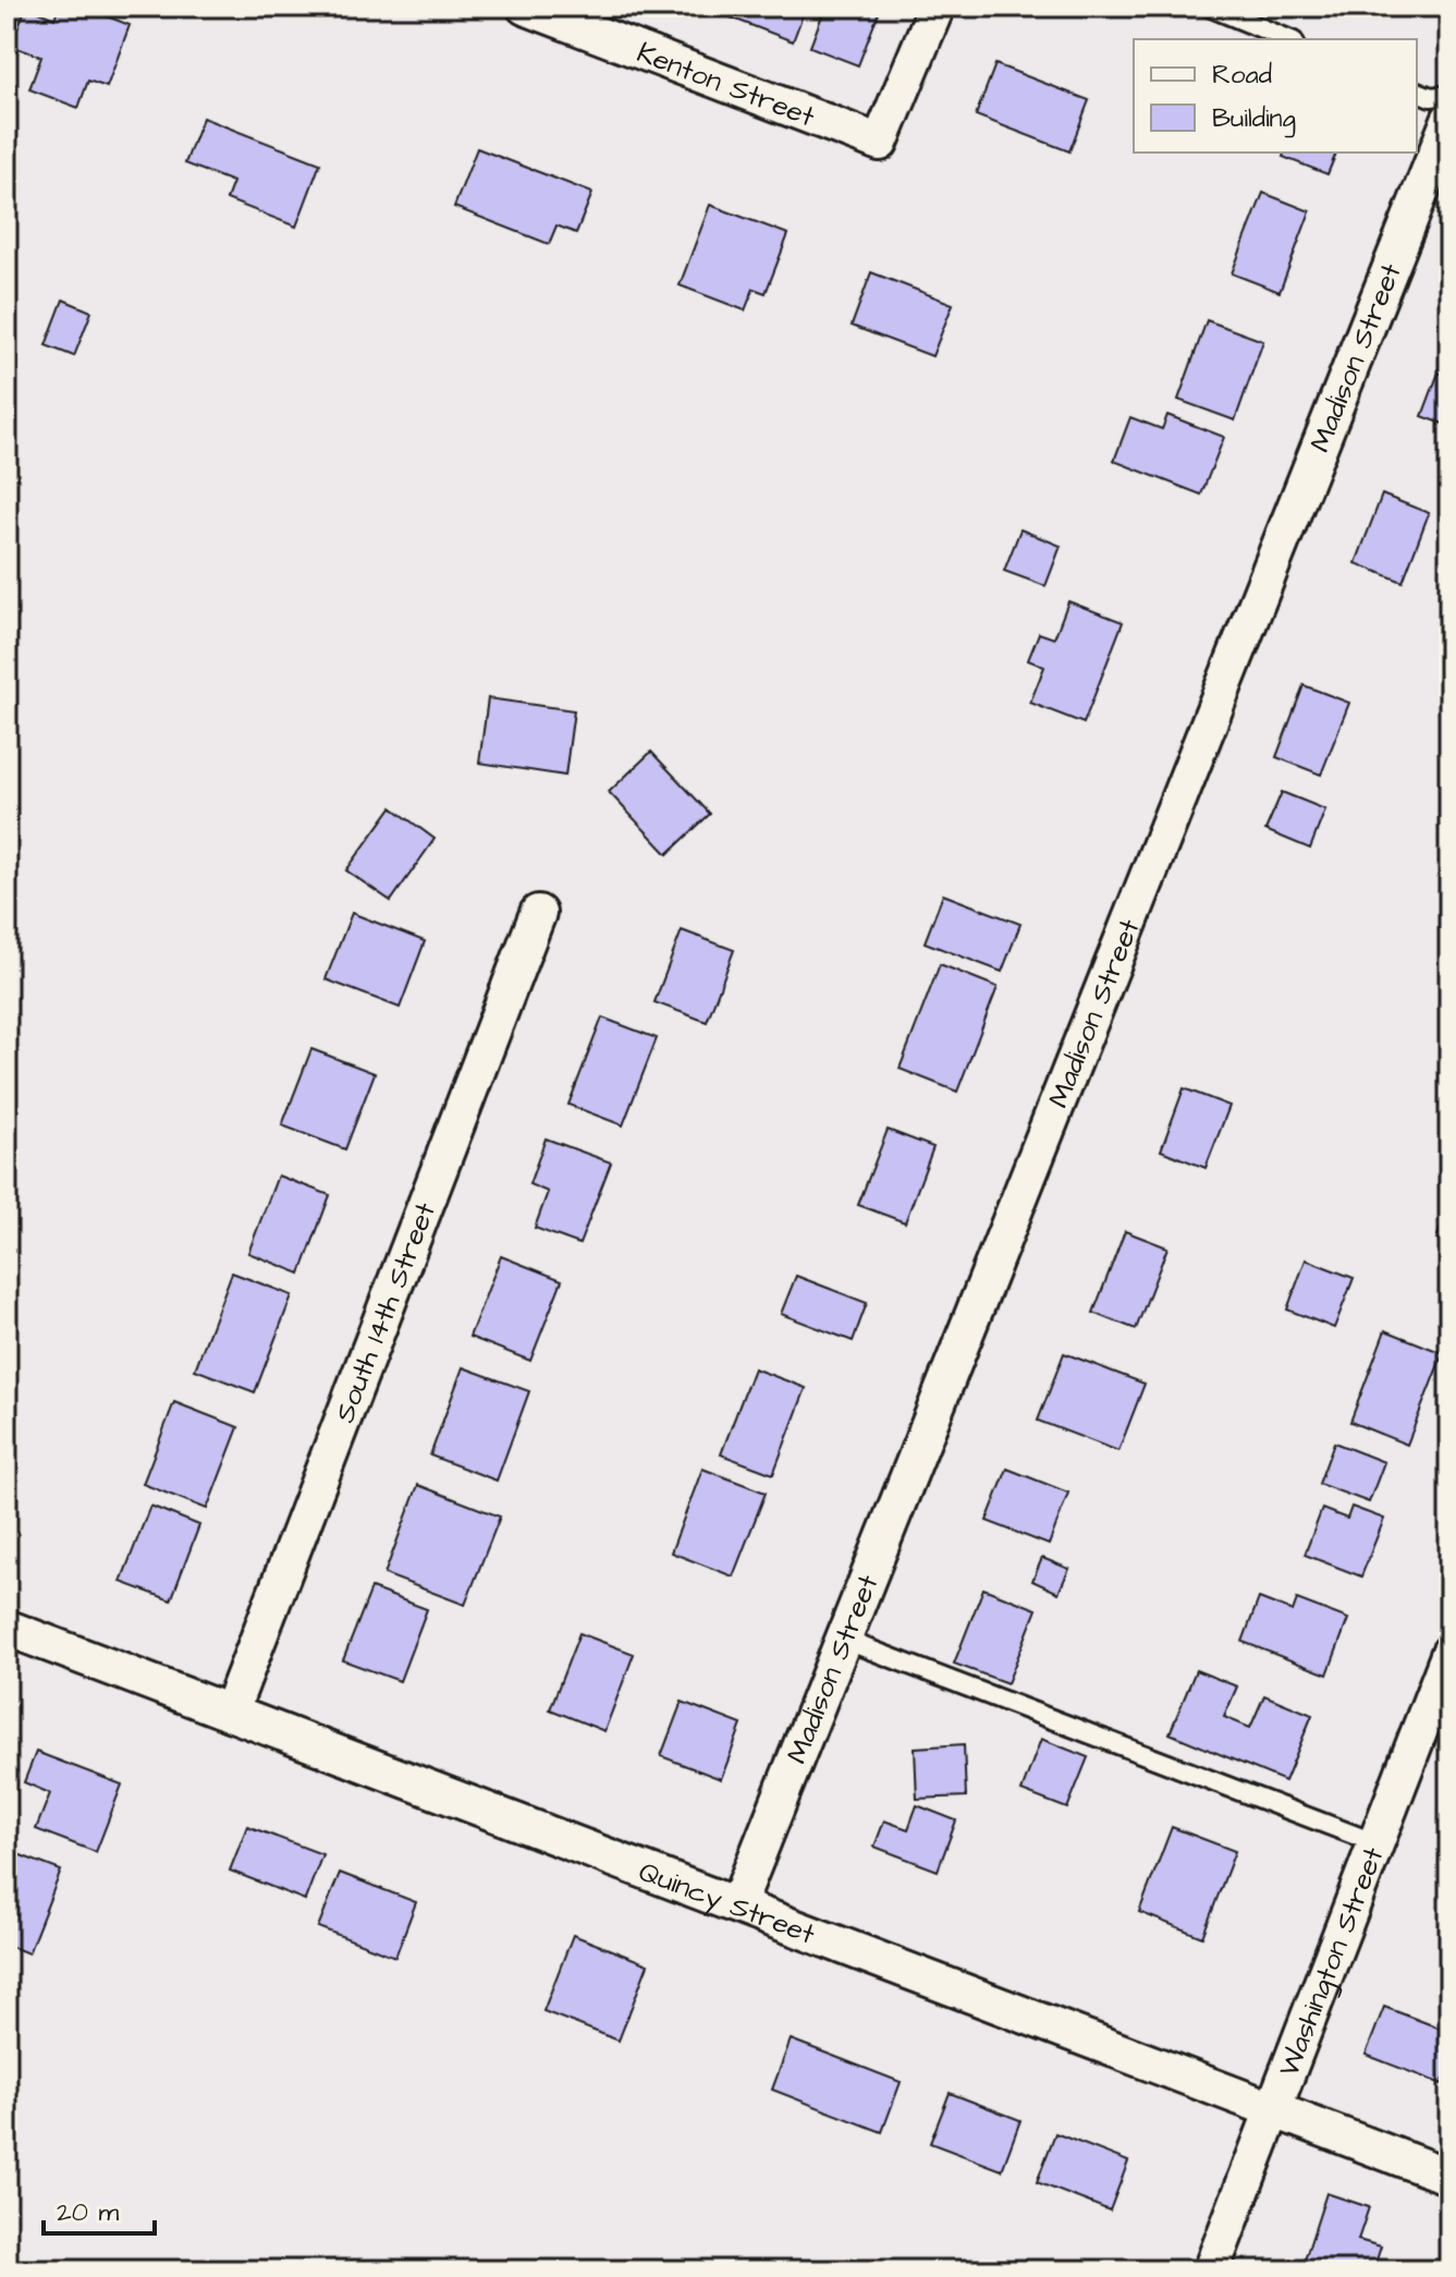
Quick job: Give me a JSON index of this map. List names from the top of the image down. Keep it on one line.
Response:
{"streets":{"street":["Kenton Street","Madison Street","South 14th Street","Quincy Street","Washington Street"]},"crossings":[["Madison Street","Quincy Street"],["South 14th Street","Quincy Street"],["Quincy Street","Washington Street"]],"legend":["Road","Building"],"scale_bar":"20 m"}
